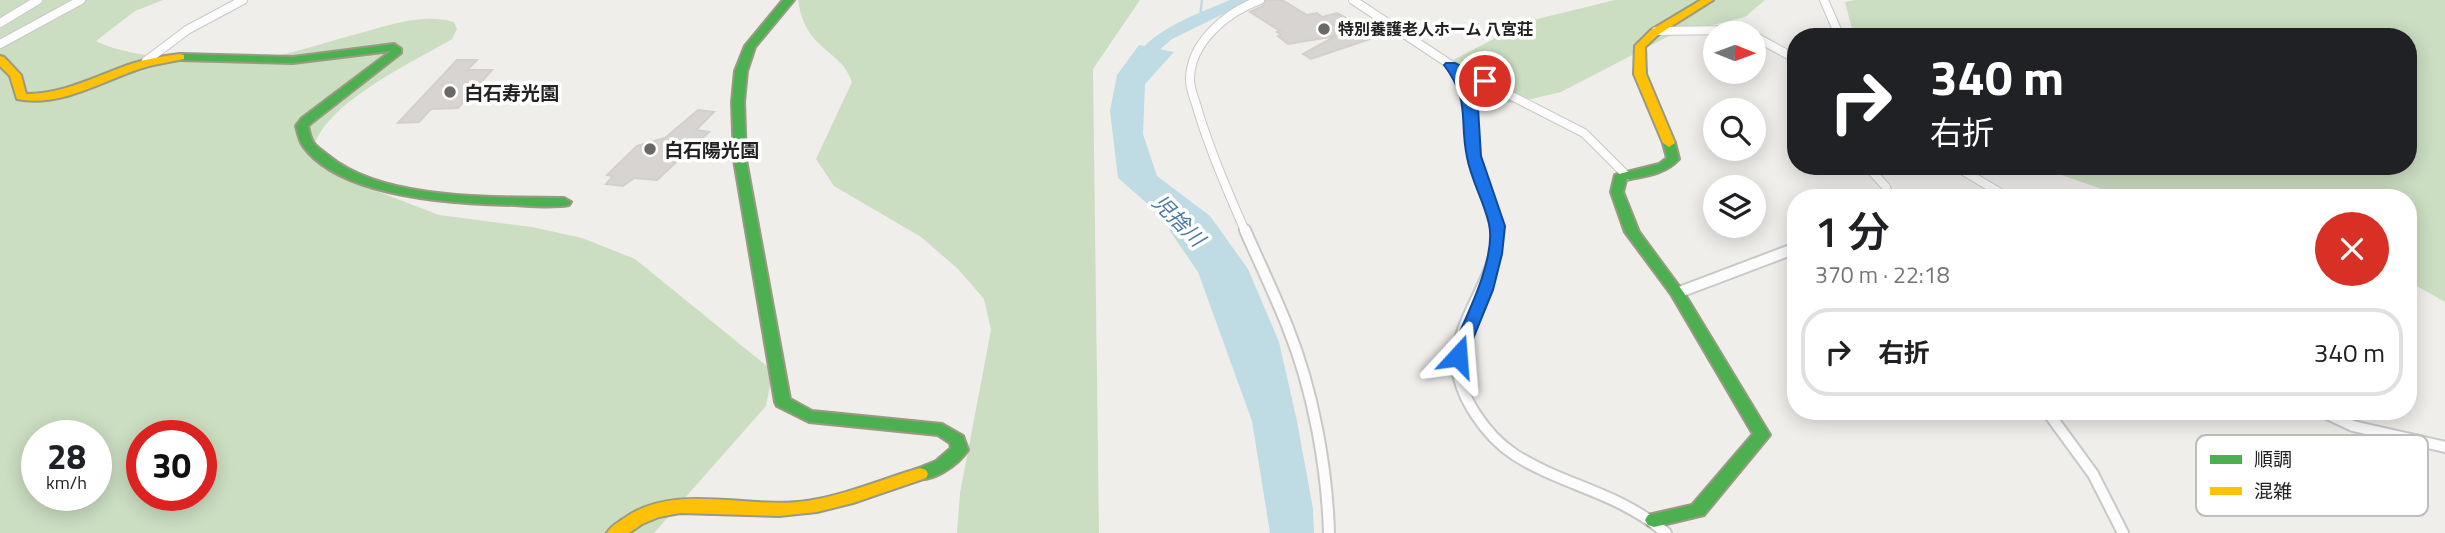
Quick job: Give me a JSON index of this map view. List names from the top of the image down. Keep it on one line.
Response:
{"water":["児捨川"],"places":["特別養護老人ホーム 八宮荘","白石寿光園","白石陽光園"],"legend":["順調","混雑"],"north":"right","page":{"turn":["340 m","右折"],"heading":["1 分","370 m · 22:18"],"list":[{"name":"右折","value":"340 m"}],"speed":"28 km/h","limit":"30"}}
